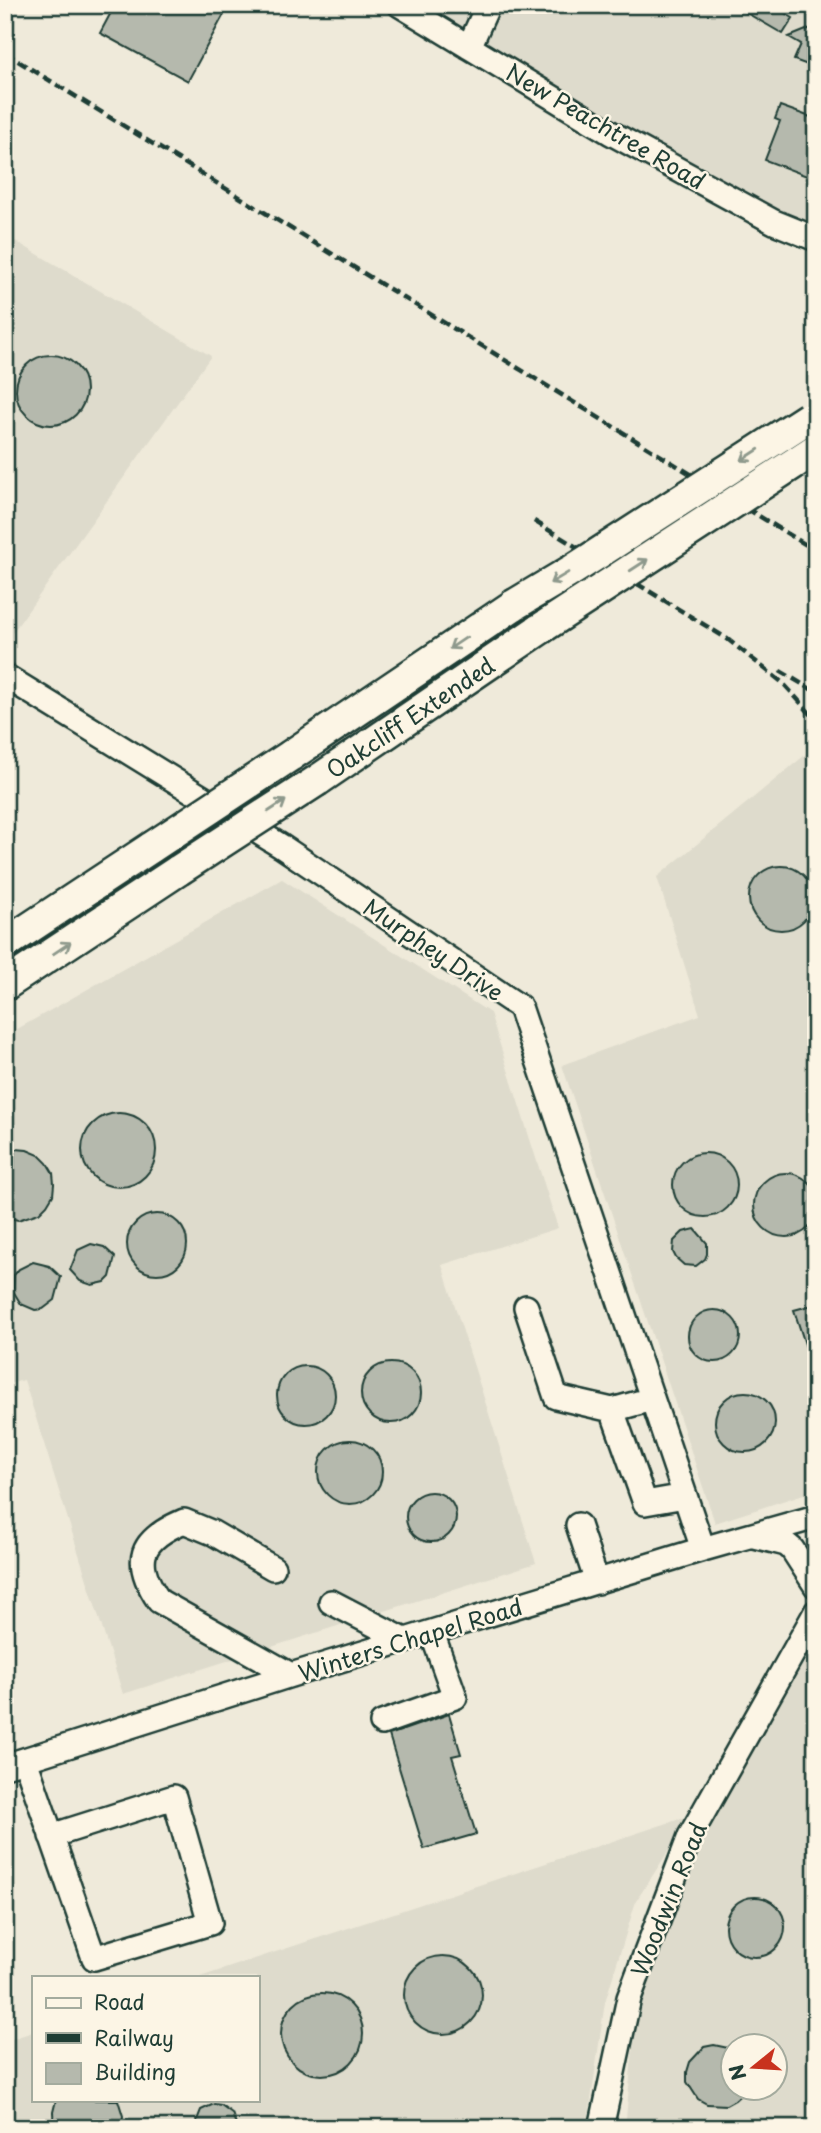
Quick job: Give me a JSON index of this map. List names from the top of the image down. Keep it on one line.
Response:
{"streets":{"main road":["Oakcliff Extended"],"street":["New Peachtree Road","Murphey Drive","Winters Chapel Road","Woodwin Road"]},"crossings":[["Murphey Drive","Winters Chapel Road"]],"legend":["Road","Railway","Building"],"north":"left"}
